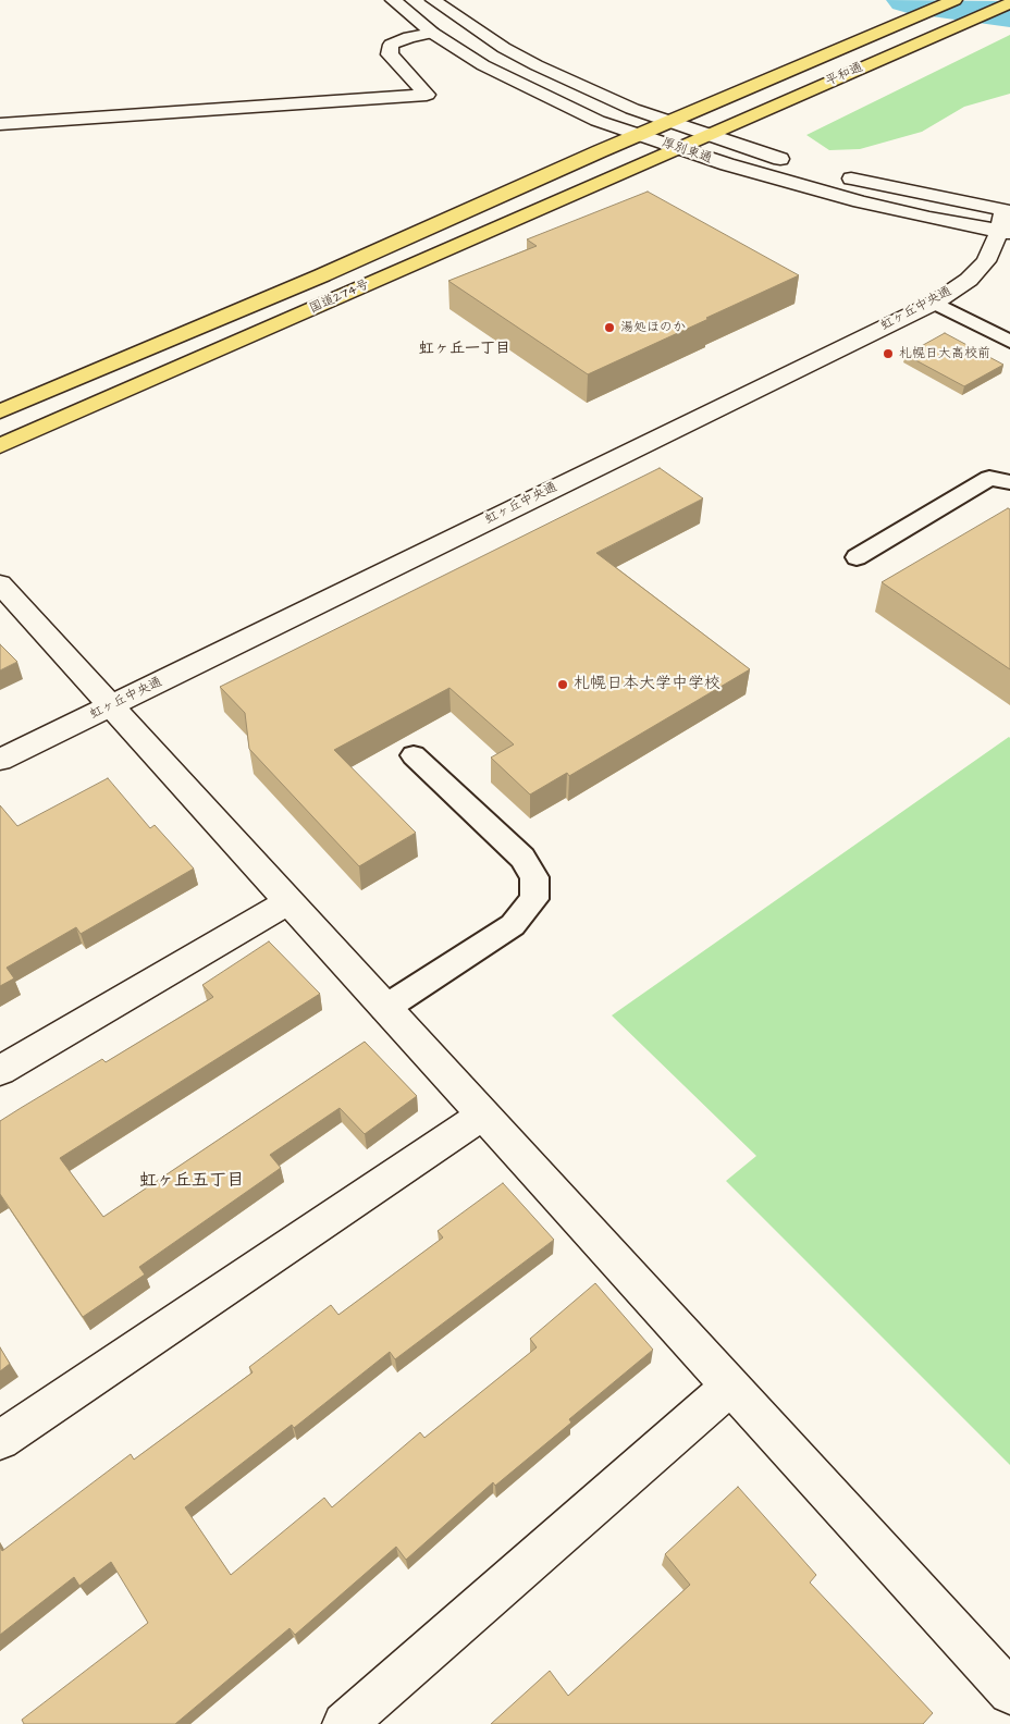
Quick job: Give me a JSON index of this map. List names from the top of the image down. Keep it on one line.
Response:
{"streets":{"highway":["平和通","国道274号"],"street":["厚別東通","虹ヶ丘中央通"]},"crossings":[["平和通","厚別東通"],["平和通","国道274号"],["厚別東通","国道274号"],["厚別東通","虹ヶ丘中央通"]],"districts":["虹ヶ丘一丁目","虹ヶ丘五丁目"],"places":["湯処ほのか","札幌日大高校前","札幌日本大学中学校"]}
